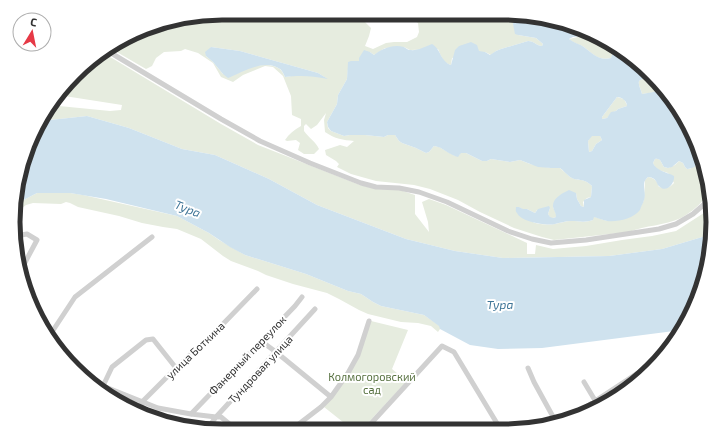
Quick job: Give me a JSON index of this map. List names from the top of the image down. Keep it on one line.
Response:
{"streets":{"street":["улица Боткина","Фанерный переулок","Тундровая улица"]},"water":["Тура"],"parks":["Колмогоровский сад"],"north":"top"}
